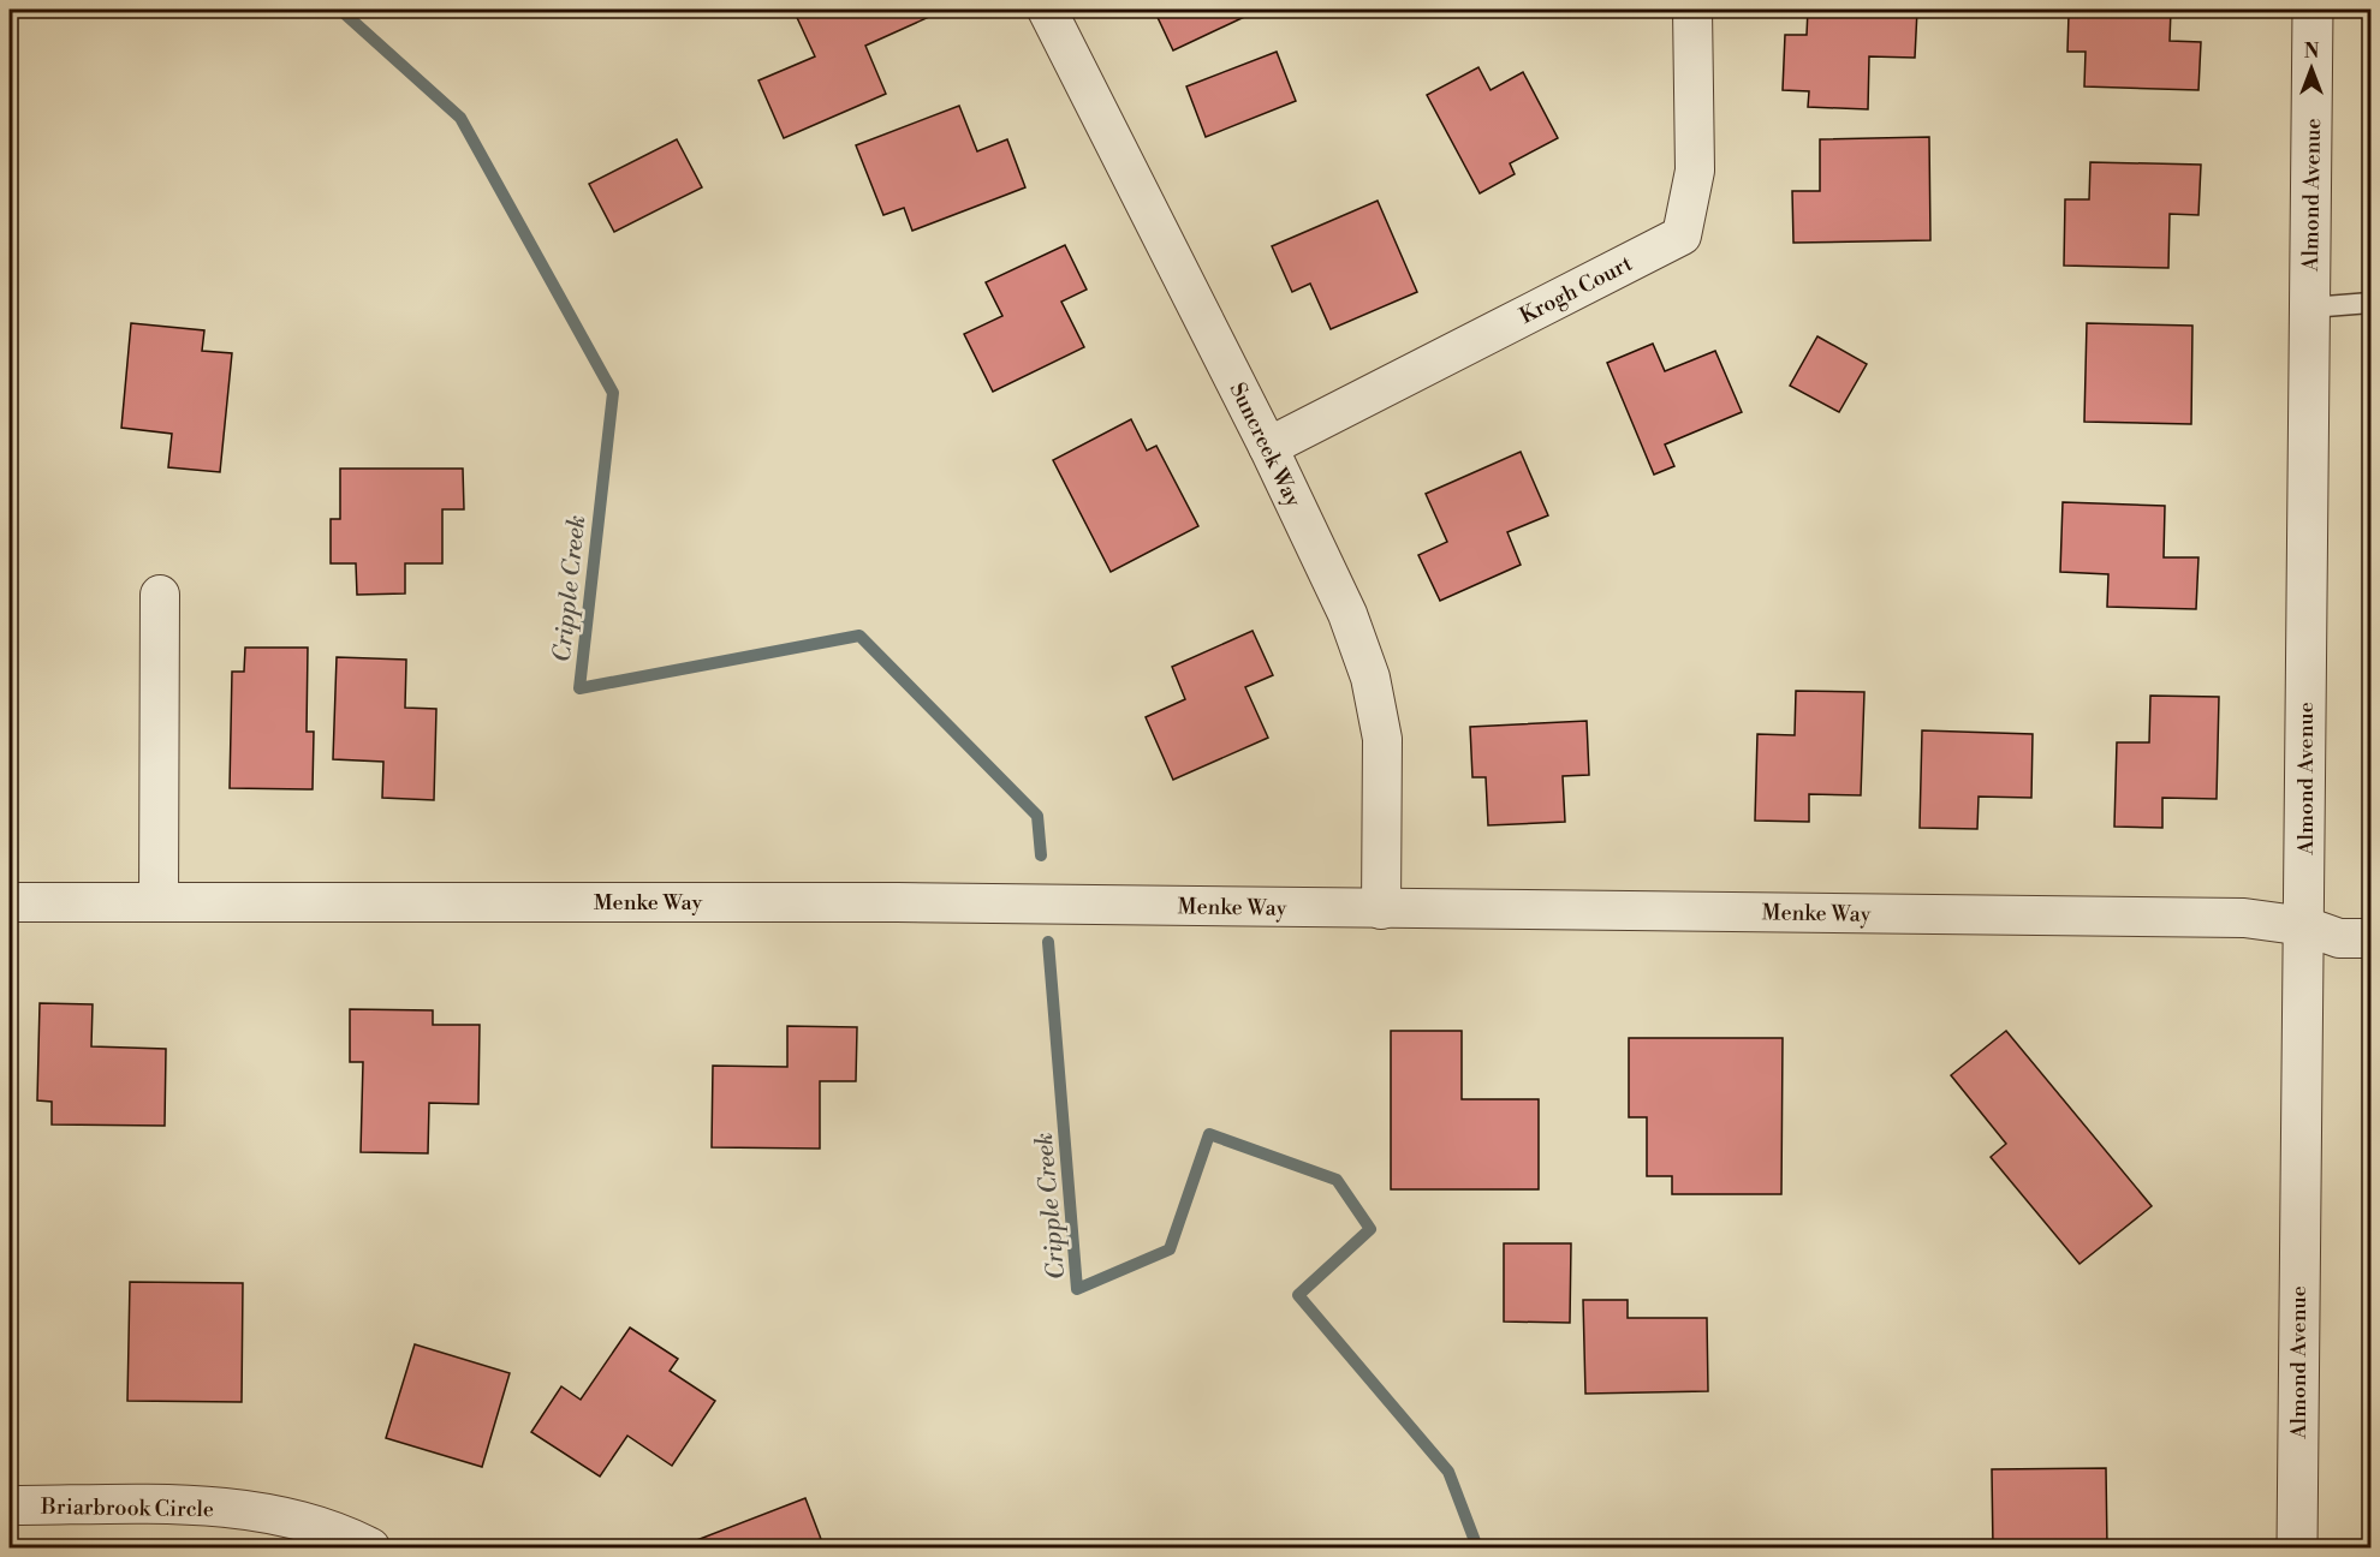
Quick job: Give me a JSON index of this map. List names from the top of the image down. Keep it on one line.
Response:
{"streets":{"street":["Almond Avenue","Krogh Court","Suncreek Way","Menke Way","Briarbrook Circle"]},"crossings":[["Almond Avenue","Menke Way"],["Krogh Court","Suncreek Way"],["Suncreek Way","Menke Way"]],"water":["Cripple Creek"],"north":"top"}
